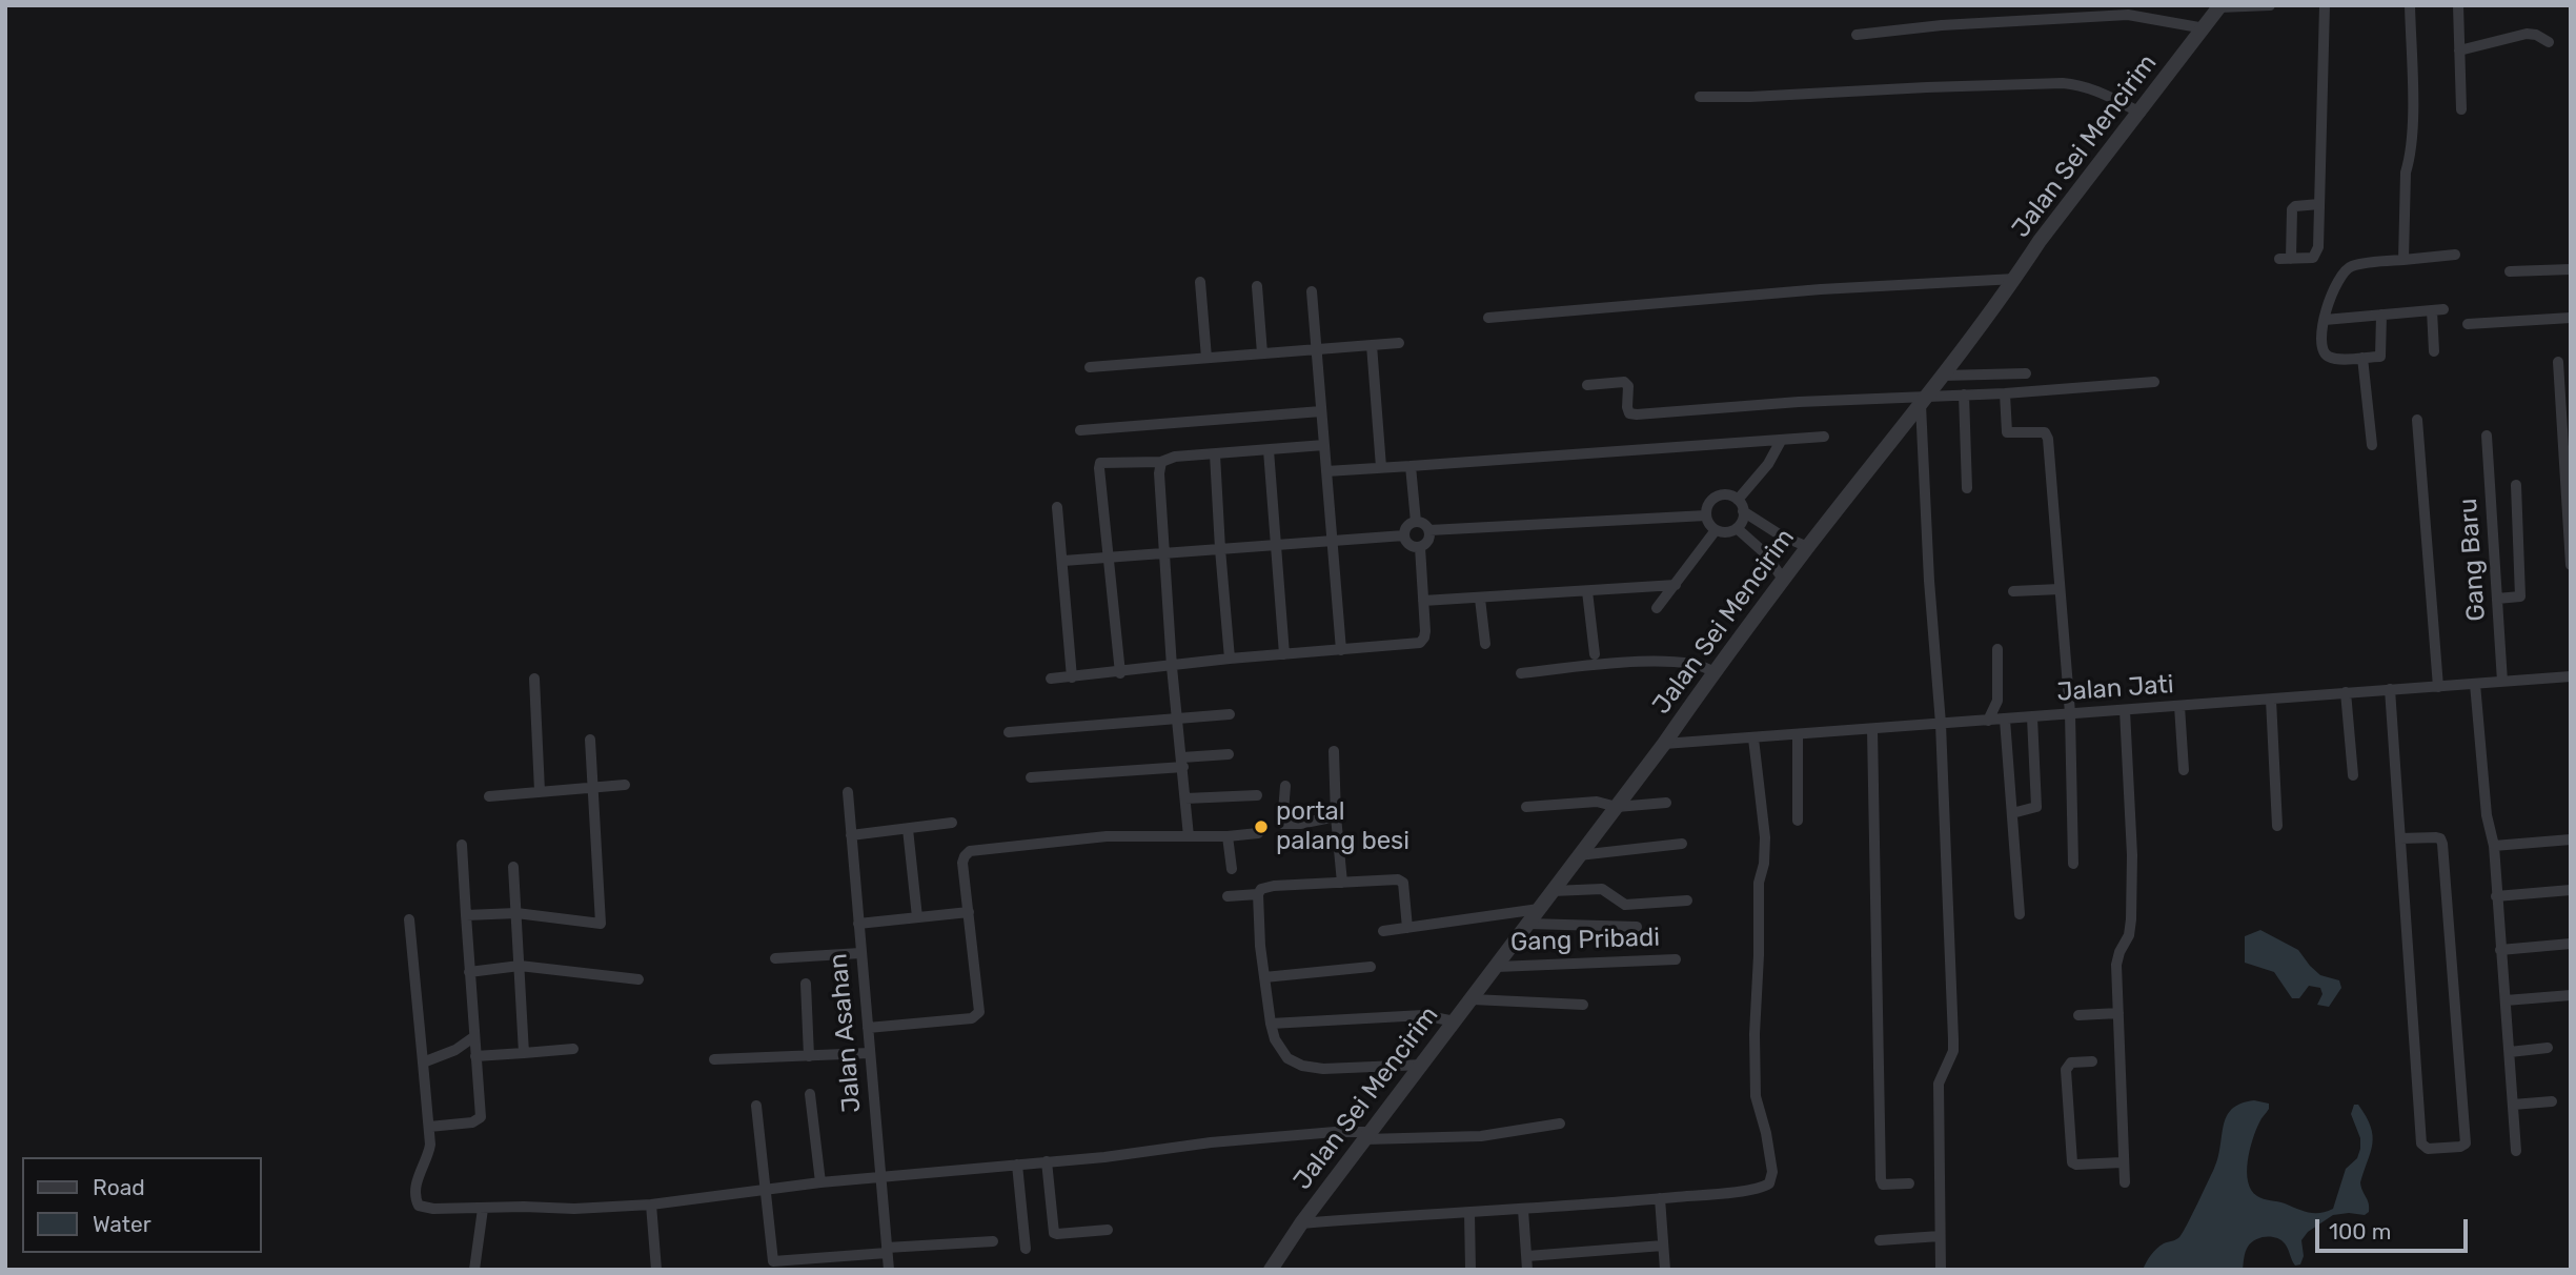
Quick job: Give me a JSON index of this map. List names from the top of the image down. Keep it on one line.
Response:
{"streets":{"street":["Jalan Sei Mencirim","Gang Baru","Jalan Jati","Gang Pribadi","Jalan Asahan"]},"crossings":[["Jalan Sei Mencirim","Jalan Jati"],["Jalan Sei Mencirim","Gang Pribadi"],["Gang Baru","Jalan Jati"]],"places":["portal palang besi"],"legend":["Road","Water"],"scale_bar":"100 m"}
